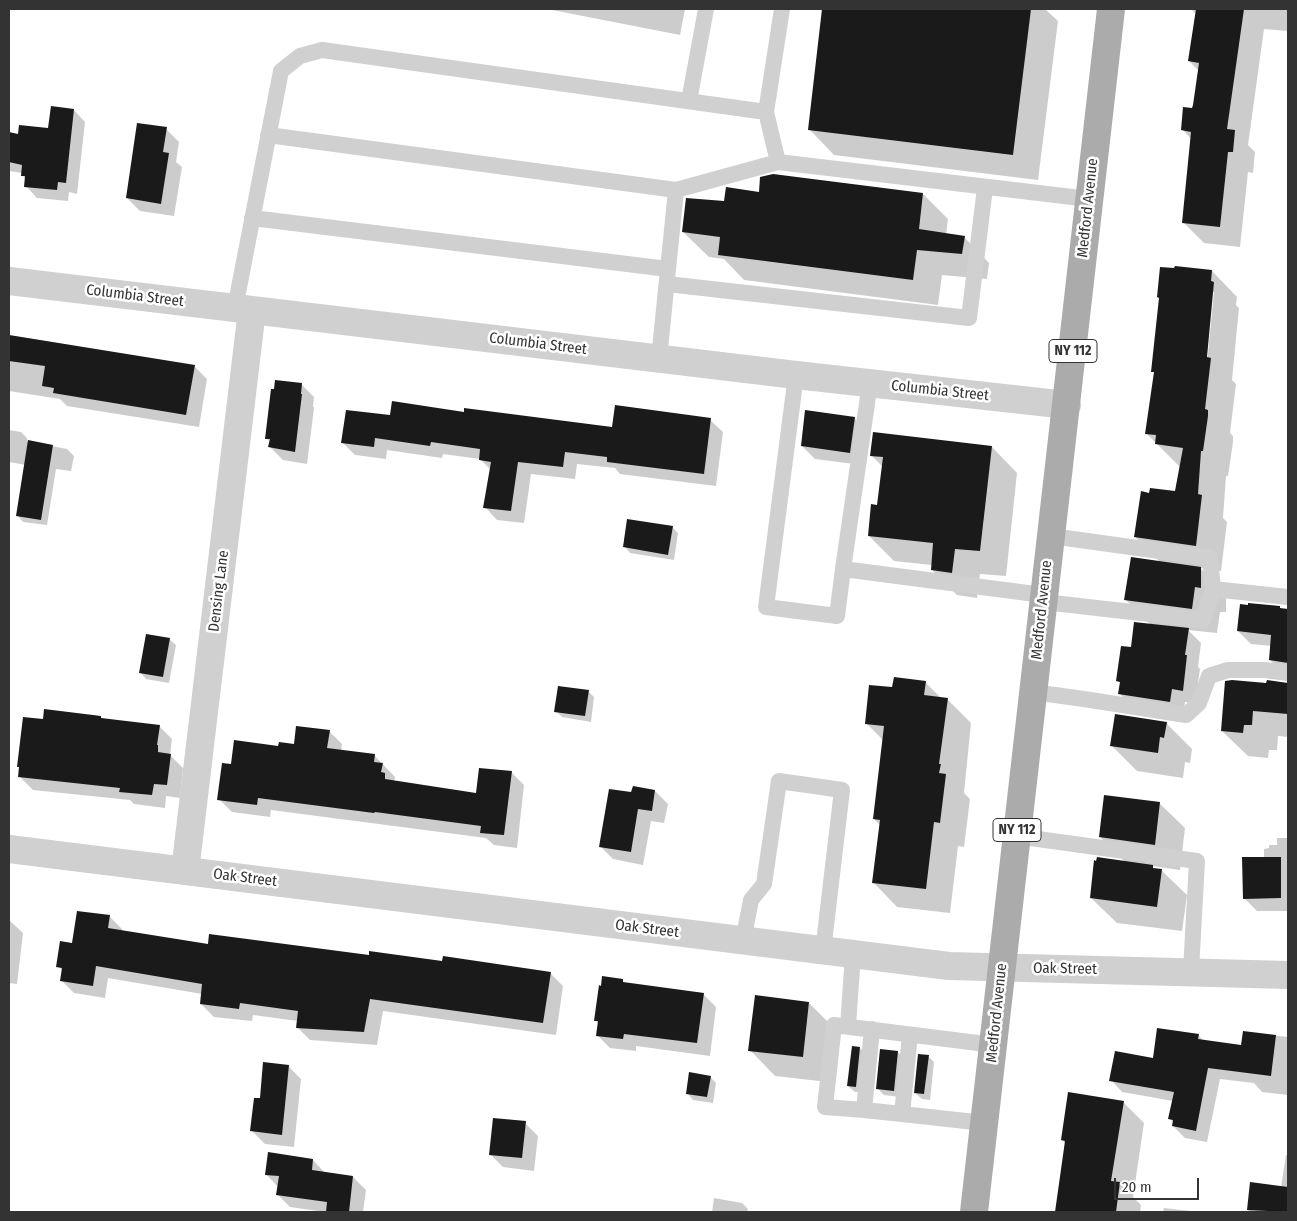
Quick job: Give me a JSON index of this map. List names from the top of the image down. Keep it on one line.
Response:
{"streets":{"main road":["Medford Avenue","NY 112"],"street":["Columbia Street","Densing Lane","Oak Street"]},"crossings":[["Medford Avenue","Columbia Street"],["Medford Avenue","Oak Street"],["Columbia Street","Densing Lane"],["Densing Lane","Oak Street"]],"scale_bar":"20 m"}
